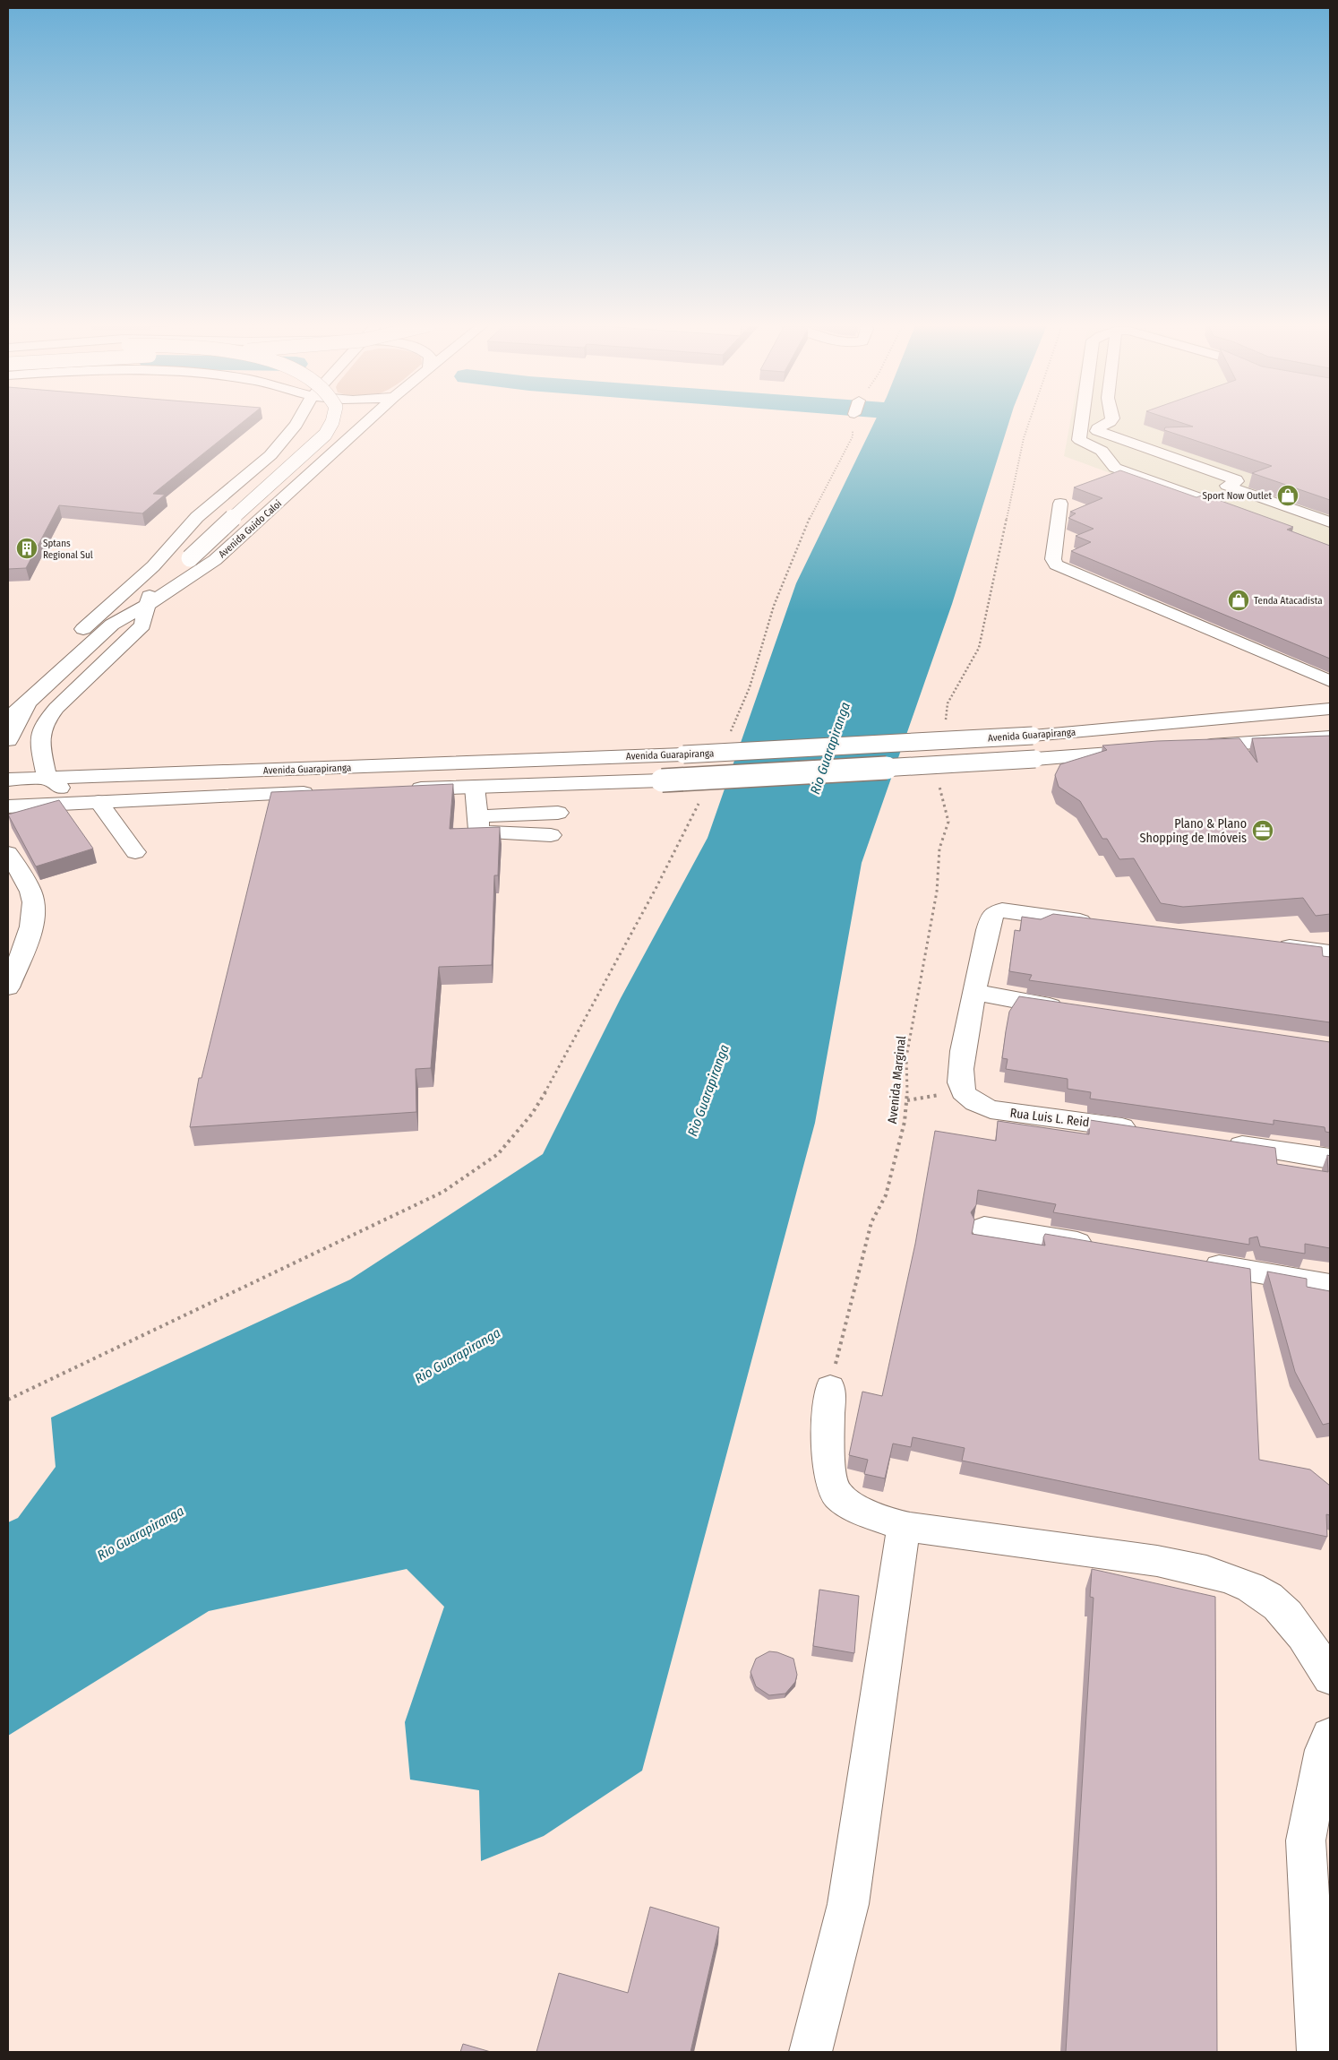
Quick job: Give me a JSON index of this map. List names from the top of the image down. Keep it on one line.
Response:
{"streets":{"main road":["Avenida Guido Caloi","Avenida Guarapiranga","Rua Luis L. Reid"],"path":["Avenida Marginal"]},"water":["Rio Guarapiranga"],"places":{"shop":["Sport Now Outlet","Tenda Atacadista"],"building":["Sptans Regional Sul"],"office":["Plano & Plano Shopping de Imóveis"]}}
